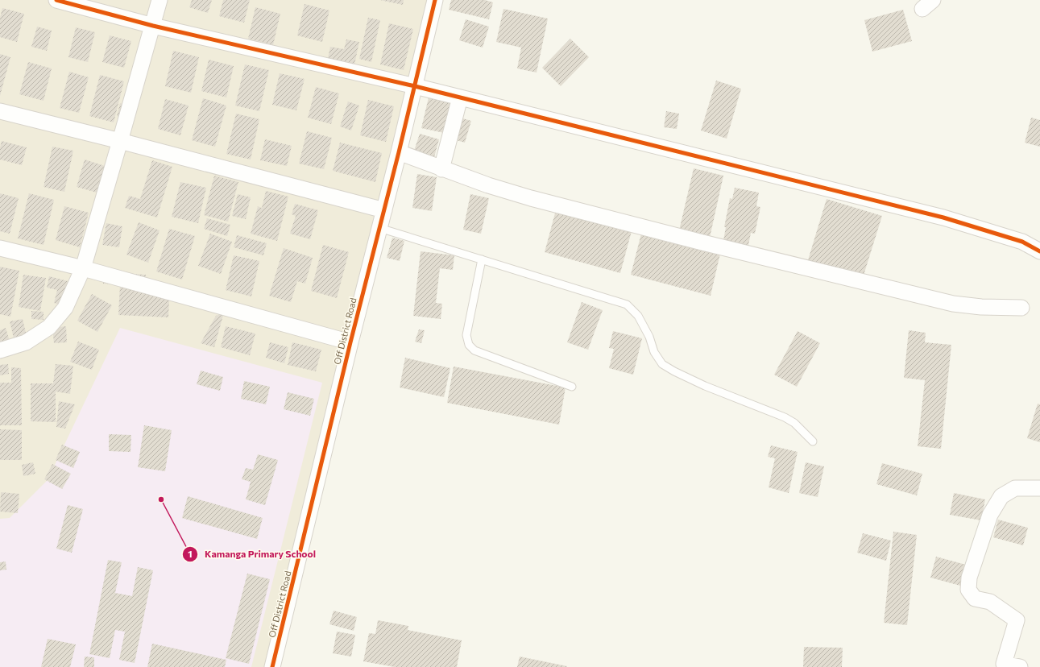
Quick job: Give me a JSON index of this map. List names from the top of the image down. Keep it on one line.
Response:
{"streets":{"street":["Off District Road"]},"places":["Kamanga Primary School"]}
